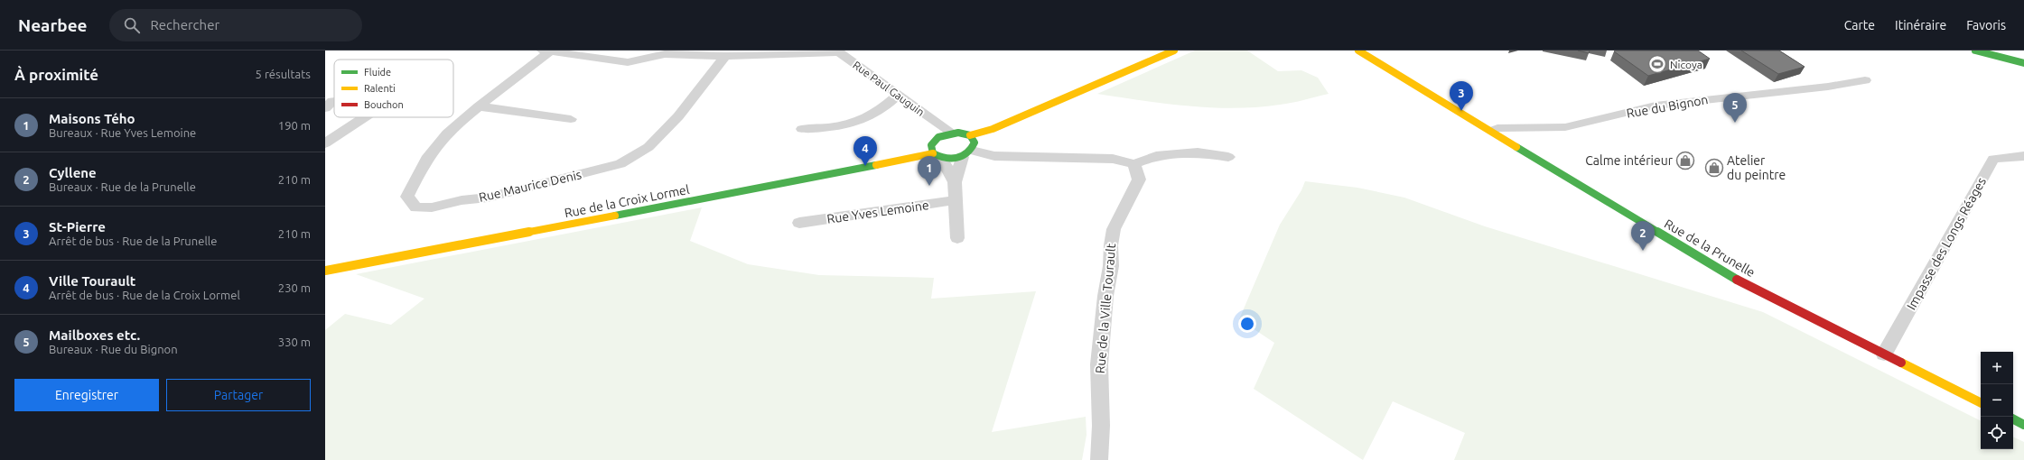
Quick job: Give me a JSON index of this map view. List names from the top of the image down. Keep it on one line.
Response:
{"streets":{"main road":["Rue de la Croix Lormel","Rue de la Prunelle"],"street":["Rue Paul Gauguin","Rue du Bignon","Rue Maurice Denis","Rue Yves Lemoine","Impasse des Longs Réages","Rue de la Ville Tourault"]},"crossings":[["Rue Paul Gauguin","Rue Maurice Denis"],["Rue du Bignon","Rue de la Prunelle"],["Impasse des Longs Réages","Rue de la Prunelle"]],"places":{"sports":["Nicoya"],"shop":["Calme intérieur","Atelier du peintre"]},"legend":["Fluide","Ralenti","Bouchon"],"page":{"header":"Nearbee","search":"Rechercher","nav":["Carte","Itinéraire","Favoris"],"heading":["À proximité","5 résultats"],"pins":["3","5","4","1","2"],"list":[{"mark":"1","name":"Maisons Tého","note":"Bureaux · Rue Yves Lemoine","value":"190 m"},{"mark":"2","name":"Cyllene","note":"Bureaux · Rue de la Prunelle","value":"210 m"},{"mark":"3","name":"St-Pierre","note":"Arrêt de bus · Rue de la Prunelle","value":"210 m"},{"mark":"4","name":"Ville Tourault","note":"Arrêt de bus · Rue de la Croix Lormel","value":"230 m"},{"mark":"5","name":"Mailboxes etc.","note":"Bureaux · Rue du Bignon","value":"330 m"}],"map_buttons":["+","−"],"buttons":["Enregistrer","Partager"]}}
